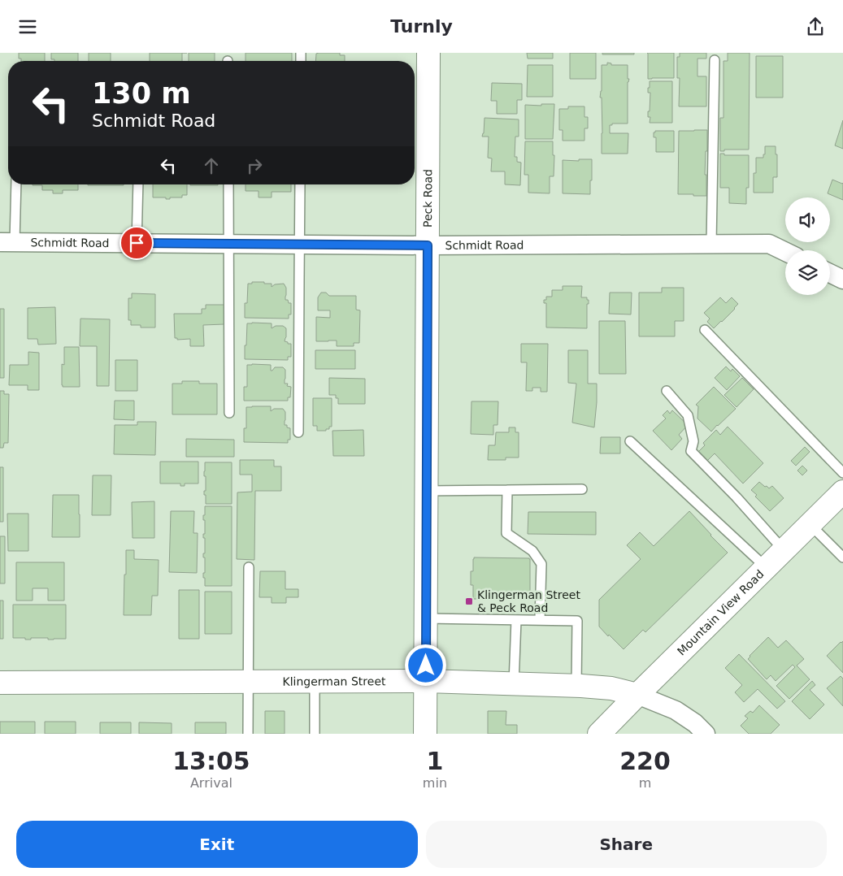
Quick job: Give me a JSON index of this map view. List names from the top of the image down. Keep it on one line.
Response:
{"streets":{"street":["Peck Road","Schmidt Road","Mountain View Road","Klingerman Street"]},"crossings":[["Peck Road","Schmidt Road"],["Peck Road","Klingerman Street"],["Mountain View Road","Klingerman Street"]],"places":{"transit":["Klingerman Street & Peck Road"]},"page":{"header":"Turnly","turn":["130 m","Schmidt Road"],"eta":["13:05","Arrival","1","min","220","m"],"buttons":["Exit","Share"]}}
